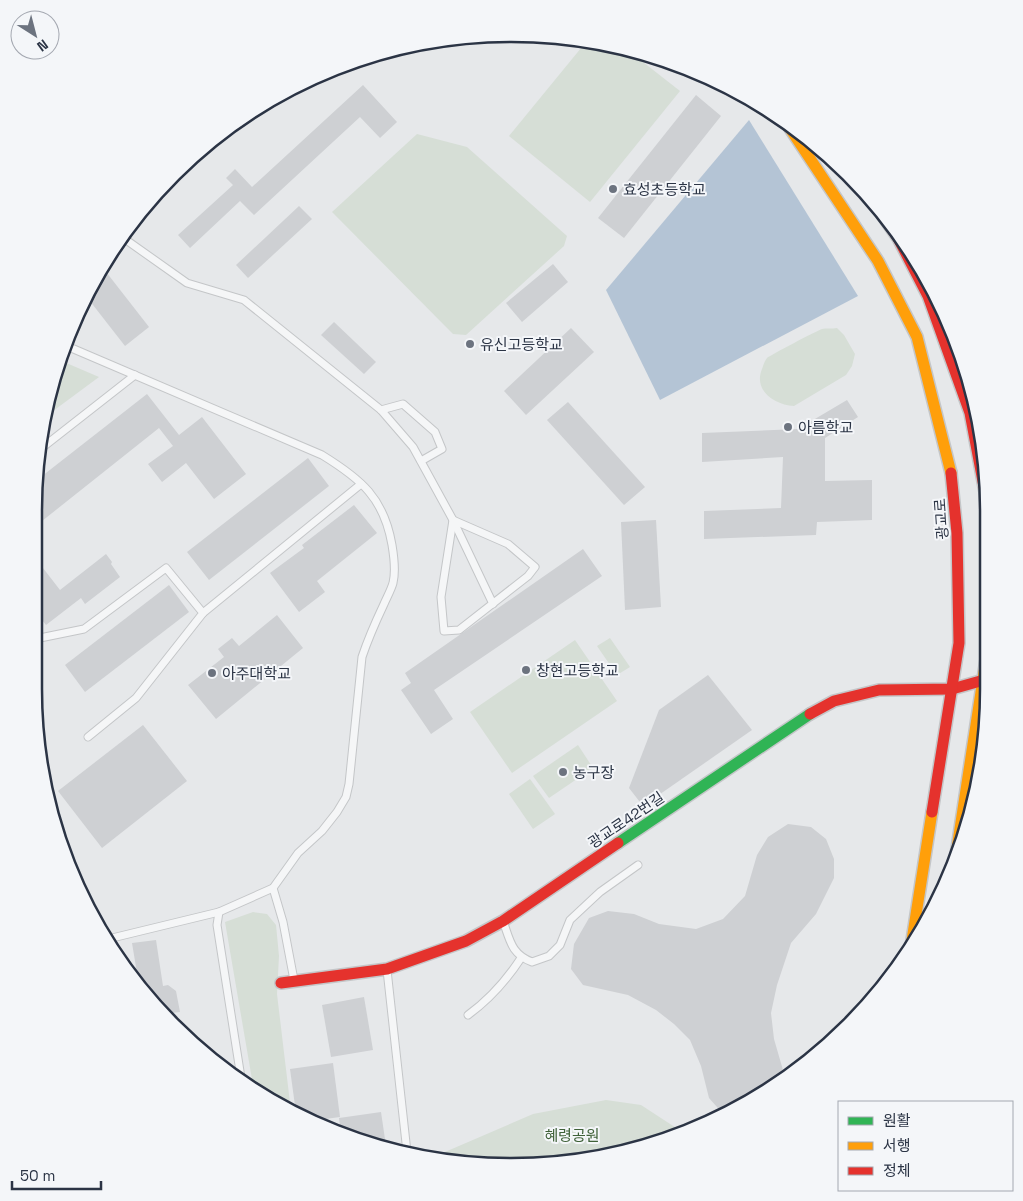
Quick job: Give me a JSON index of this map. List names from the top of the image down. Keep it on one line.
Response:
{"streets":{"main road":["광교로","광교로42번길"]},"crossings":[["광교로","광교로42번길"]],"parks":["혜령공원"],"places":["효성초등학교","유신고등학교","아름학교","창현고등학교","아주대학교","농구장"],"legend":["원활","서행","정체"],"scale_bar":"50 m","north":"bottom right"}
